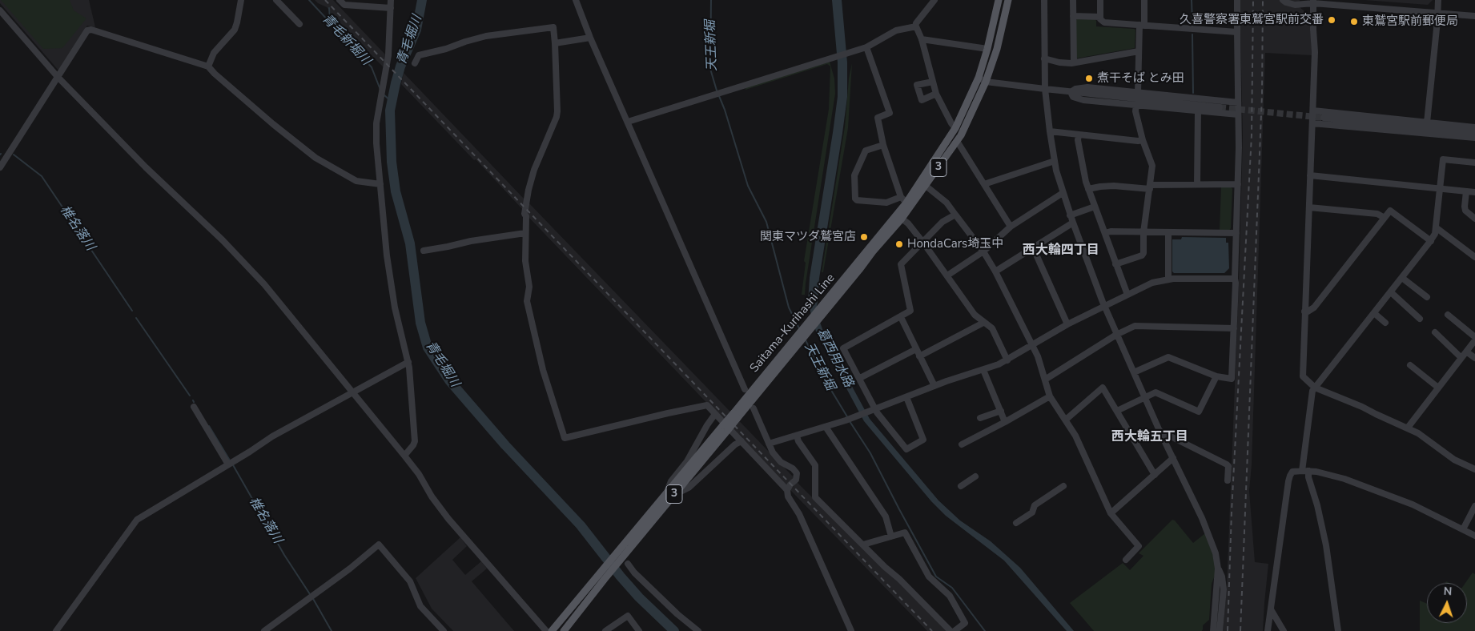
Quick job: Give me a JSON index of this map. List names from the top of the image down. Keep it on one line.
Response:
{"streets":{"main road":["3","Saitama-Kurihashi Line"]},"districts":["西大輪四丁目","西大輪五丁目"],"water":["青毛新堀川","青毛堀川","天王新堀","椎名落川","葛西用水路"],"places":["久喜警察署東鷲宮駅前交番","東鷲宮駅前郵便局","煮干そば とみ田","関東マツダ鷲宮店","HondaCars埼玉中"],"north":"top"}
